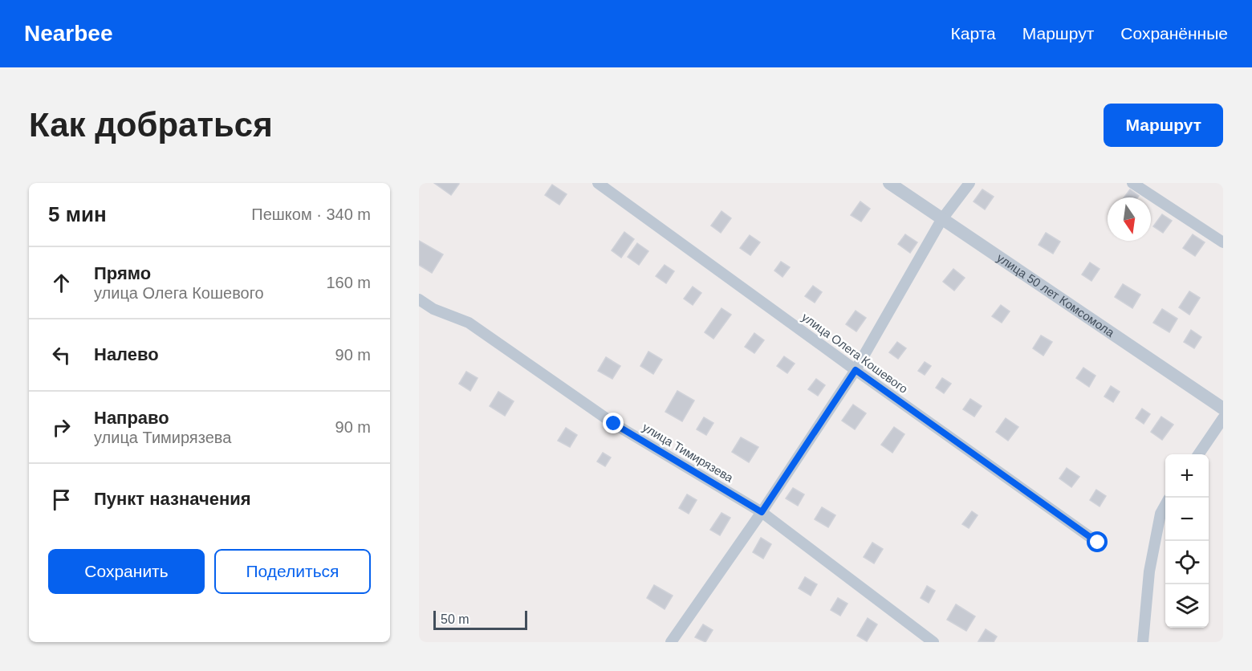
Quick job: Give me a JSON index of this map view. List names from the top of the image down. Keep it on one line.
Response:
{"streets":{"street":["улица 50 лет Комсомола","улица Олега Кошевого","улица Тимирязева"]},"scale_bar":"50 m","north":"bottom","page":{"header":"Nearbee","nav":["Карта","Маршрут","Сохранённые"],"buttons":["Маршрут",["Сохранить","Поделиться"]],"title":"Как добраться","heading":["5 мин","Пешком · 340 m"],"list":[["Прямо","улица Олега Кошевого","160 m"],["Налево","90 m"],["Направо","улица Тимирязева","90 m"],"Пункт назначения"],"map_buttons":["+","−"],"scale":"50 m"}}
